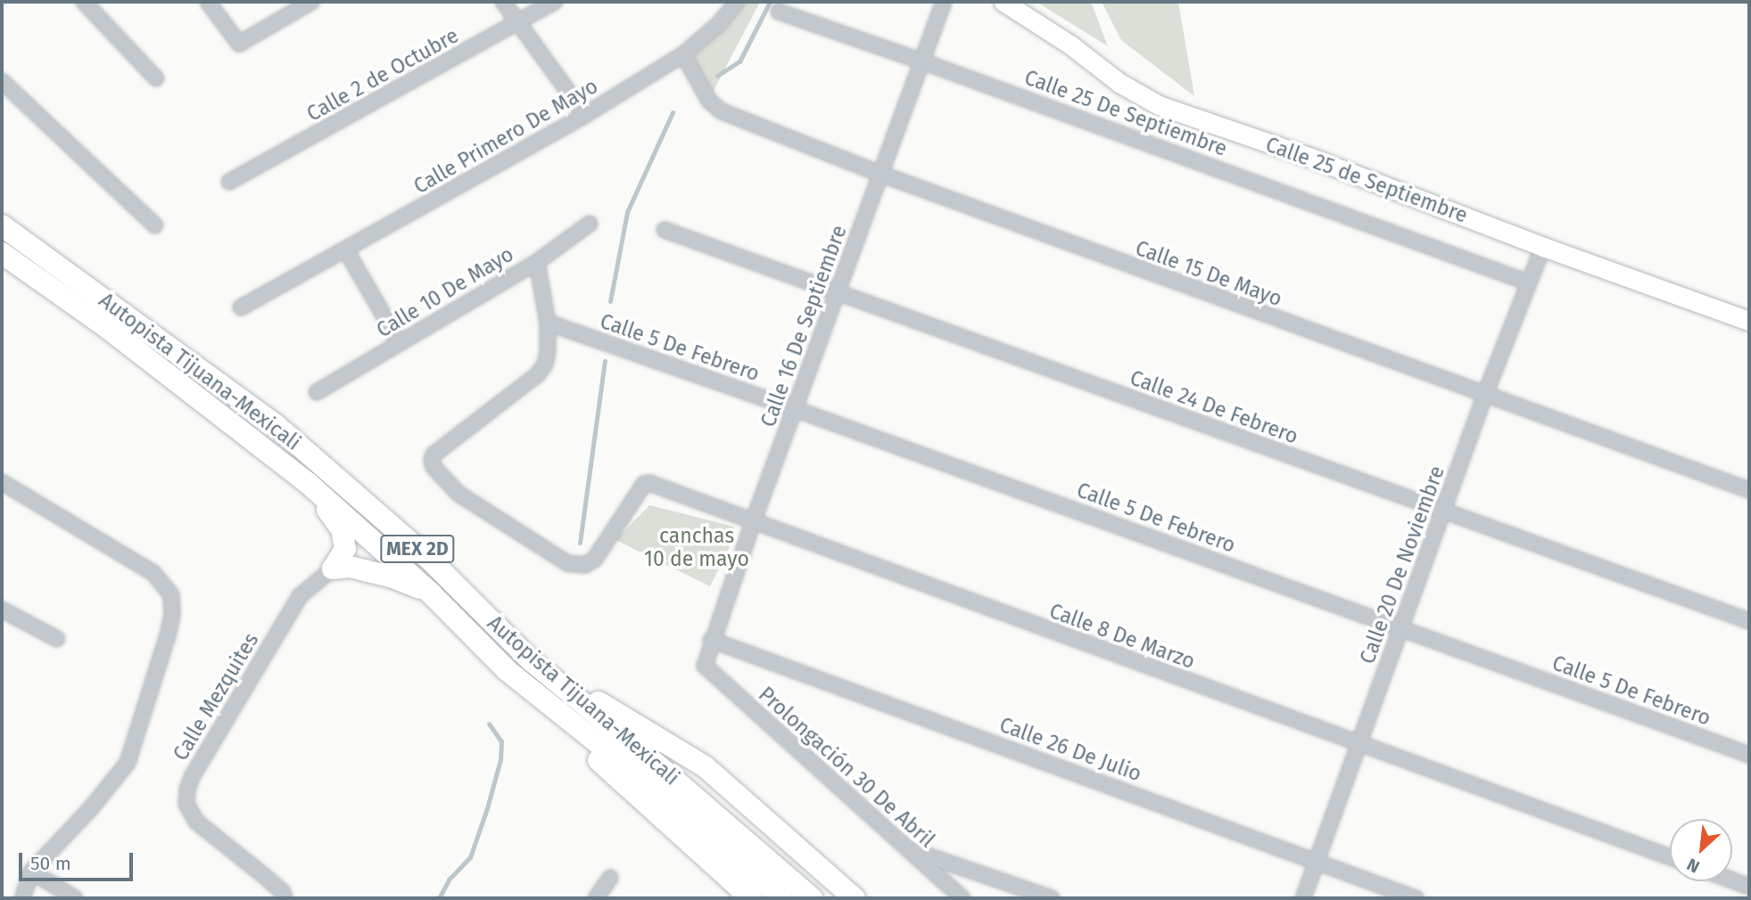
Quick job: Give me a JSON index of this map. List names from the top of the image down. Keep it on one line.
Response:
{"streets":{"highway":["Autopista Tijuana-Mexicali","MEX 2D"],"main road":["Calle 25 de Septiembre"],"street":["Calle 2 de Octubre","Calle 25 De Septiembre","Calle Primero De Mayo","Calle 15 De Mayo","Calle 10 De Mayo","Calle 16 De Septiembre","Calle 5 De Febrero","Calle 24 De Febrero","Calle 20 De Noviembre","Calle 8 De Marzo","Calle Mezquites","Calle 26 De Julio","Prolongación 30 De Abril"]},"crossings":[["Calle 25 De Septiembre","Calle 16 De Septiembre"],["Calle 25 De Septiembre","Calle 20 De Noviembre"],["Calle Primero De Mayo","Calle 15 De Mayo"],["Calle 25 de Septiembre","Calle 20 De Noviembre"],["Calle 15 De Mayo","Calle 16 De Septiembre"],["Calle 15 De Mayo","Calle 20 De Noviembre"],["Calle 16 De Septiembre","Calle 5 De Febrero"],["Calle 16 De Septiembre","Calle 24 De Febrero"],["Calle 16 De Septiembre","Calle 8 De Marzo"],["Calle 16 De Septiembre","Calle 26 De Julio"],["Calle 16 De Septiembre","Prolongación 30 De Abril"],["Calle 5 De Febrero","Calle 20 De Noviembre"],["Calle 5 De Febrero","Calle 8 De Marzo"],["Calle 24 De Febrero","Calle 20 De Noviembre"],["Calle 20 De Noviembre","Calle 8 De Marzo"],["Calle 20 De Noviembre","Calle 26 De Julio"]],"parks":["canchas 10 de mayo"],"scale_bar":"50 m","north":"bottom left"}
